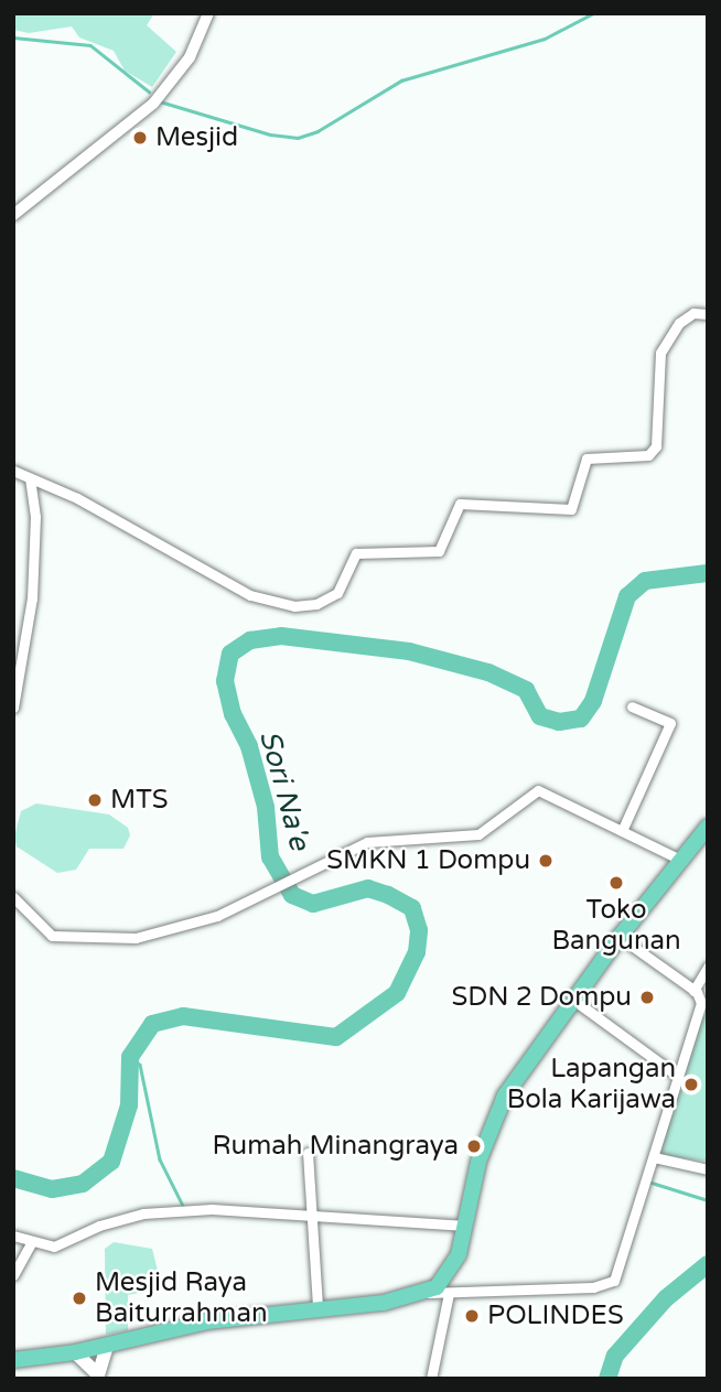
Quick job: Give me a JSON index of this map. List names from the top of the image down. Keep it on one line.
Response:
{"water":["Sori Na'e"],"places":["Mesjid","MTS","SMKN 1 Dompu","Toko Bangunan","SDN 2 Dompu","Lapangan Bola Karijawa","Rumah Minangraya","Mesjid Raya Baiturrahman","POLINDES"]}
